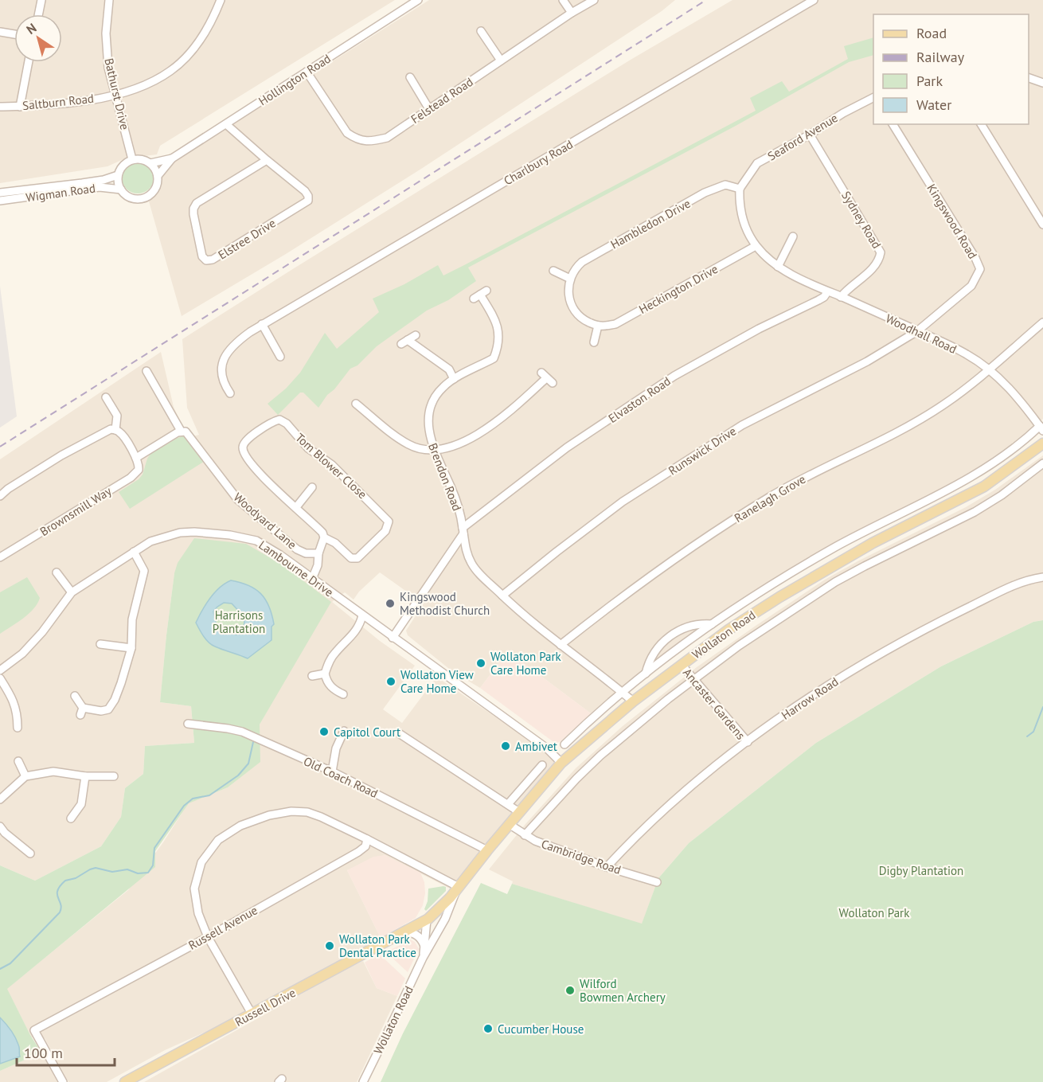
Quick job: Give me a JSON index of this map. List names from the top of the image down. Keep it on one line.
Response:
{"streets":{"main road":["Wollaton Road","Russell Drive"],"street":["Hollington Road","Bathurst Drive","Felstead Road","Saltburn Road","Seaford Avenue","Charlbury Road","Wigman Road","Sydney Road","Kingswood Road","Hambledon Drive","Elstree Drive","Heckington Drive","Woodhall Road","Elvaston Road","Runswick Drive","Tom Blower Close","Brendon Road","Ranelagh Grove","Brownsmill Way","Woodyard Lane","Lambourne Drive","Harrow Road","Ancaster Gardens","Old Coach Road","Cambridge Road","Russell Avenue"]},"crossings":[["Hollington Road","Bathurst Drive"],["Hollington Road","Felstead Road"],["Hollington Road","Wigman Road"],["Hollington Road","Elstree Drive"],["Bathurst Drive","Saltburn Road"],["Bathurst Drive","Wigman Road"],["Seaford Avenue","Sydney Road"],["Seaford Avenue","Hambledon Drive"],["Seaford Avenue","Woodhall Road"],["Sydney Road","Woodhall Road"],["Kingswood Road","Woodhall Road"],["Kingswood Road","Runswick Drive"],["Hambledon Drive","Woodhall Road"],["Heckington Drive","Woodhall Road"],["Woodhall Road","Elvaston Road"],["Woodhall Road","Runswick Drive"],["Woodhall Road","Ranelagh Grove"],["Woodhall Road","Wollaton Road"],["Elvaston Road","Brendon Road"],["Elvaston Road","Lambourne Drive"],["Runswick Drive","Brendon Road"],["Brendon Road","Ranelagh Grove"],["Brendon Road","Wollaton Road"],["Lambourne Drive","Wollaton Road"],["Wollaton Road","Ancaster Gardens"],["Wollaton Road","Old Coach Road"],["Wollaton Road","Cambridge Road"],["Wollaton Road","Russell Drive"],["Harrow Road","Ancaster Gardens"],["Harrow Road","Cambridge Road"]],"parks":["Harrisons Plantation","Digby Plantation","Wollaton Park"],"places":["Kingswood Methodist Church","Wollaton Park Care Home","Wollaton View Care Home","Capitol Court","Ambivet","Wollaton Park Dental Practice","Wilford Bowmen Archery","Cucumber House"],"legend":["Road","Railway","Park","Water"],"scale_bar":"100 m","north":"top left"}
